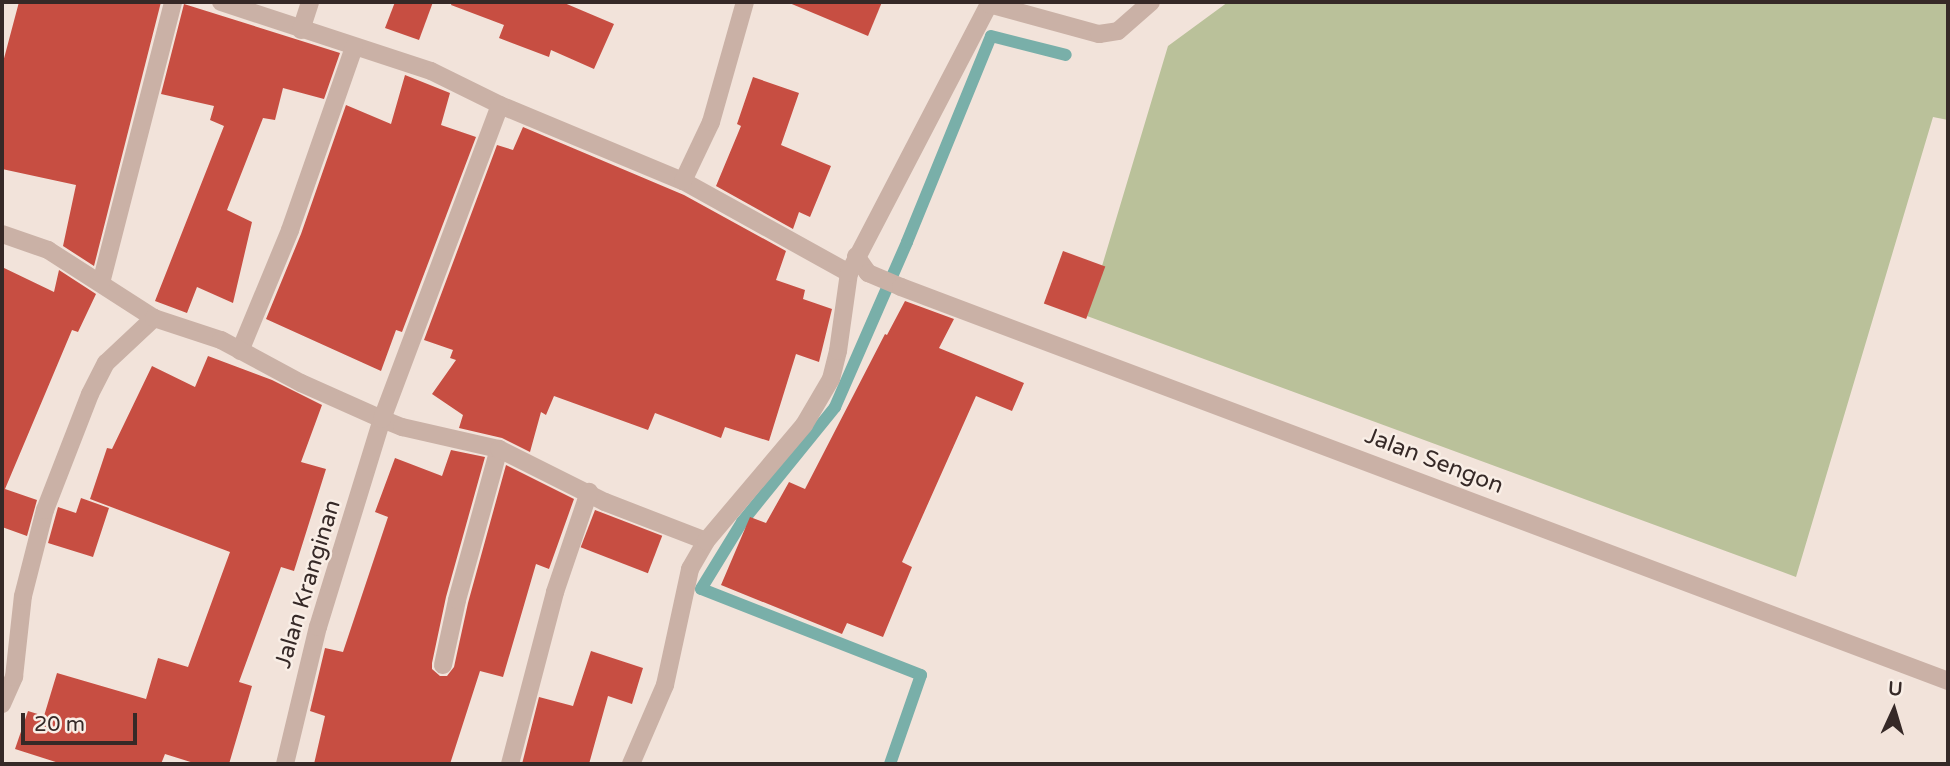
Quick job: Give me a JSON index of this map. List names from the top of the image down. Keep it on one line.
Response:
{"streets":{"street":["Jalan Sengon","Jalan Kranginan"]},"scale_bar":"20 m","north":"top"}
